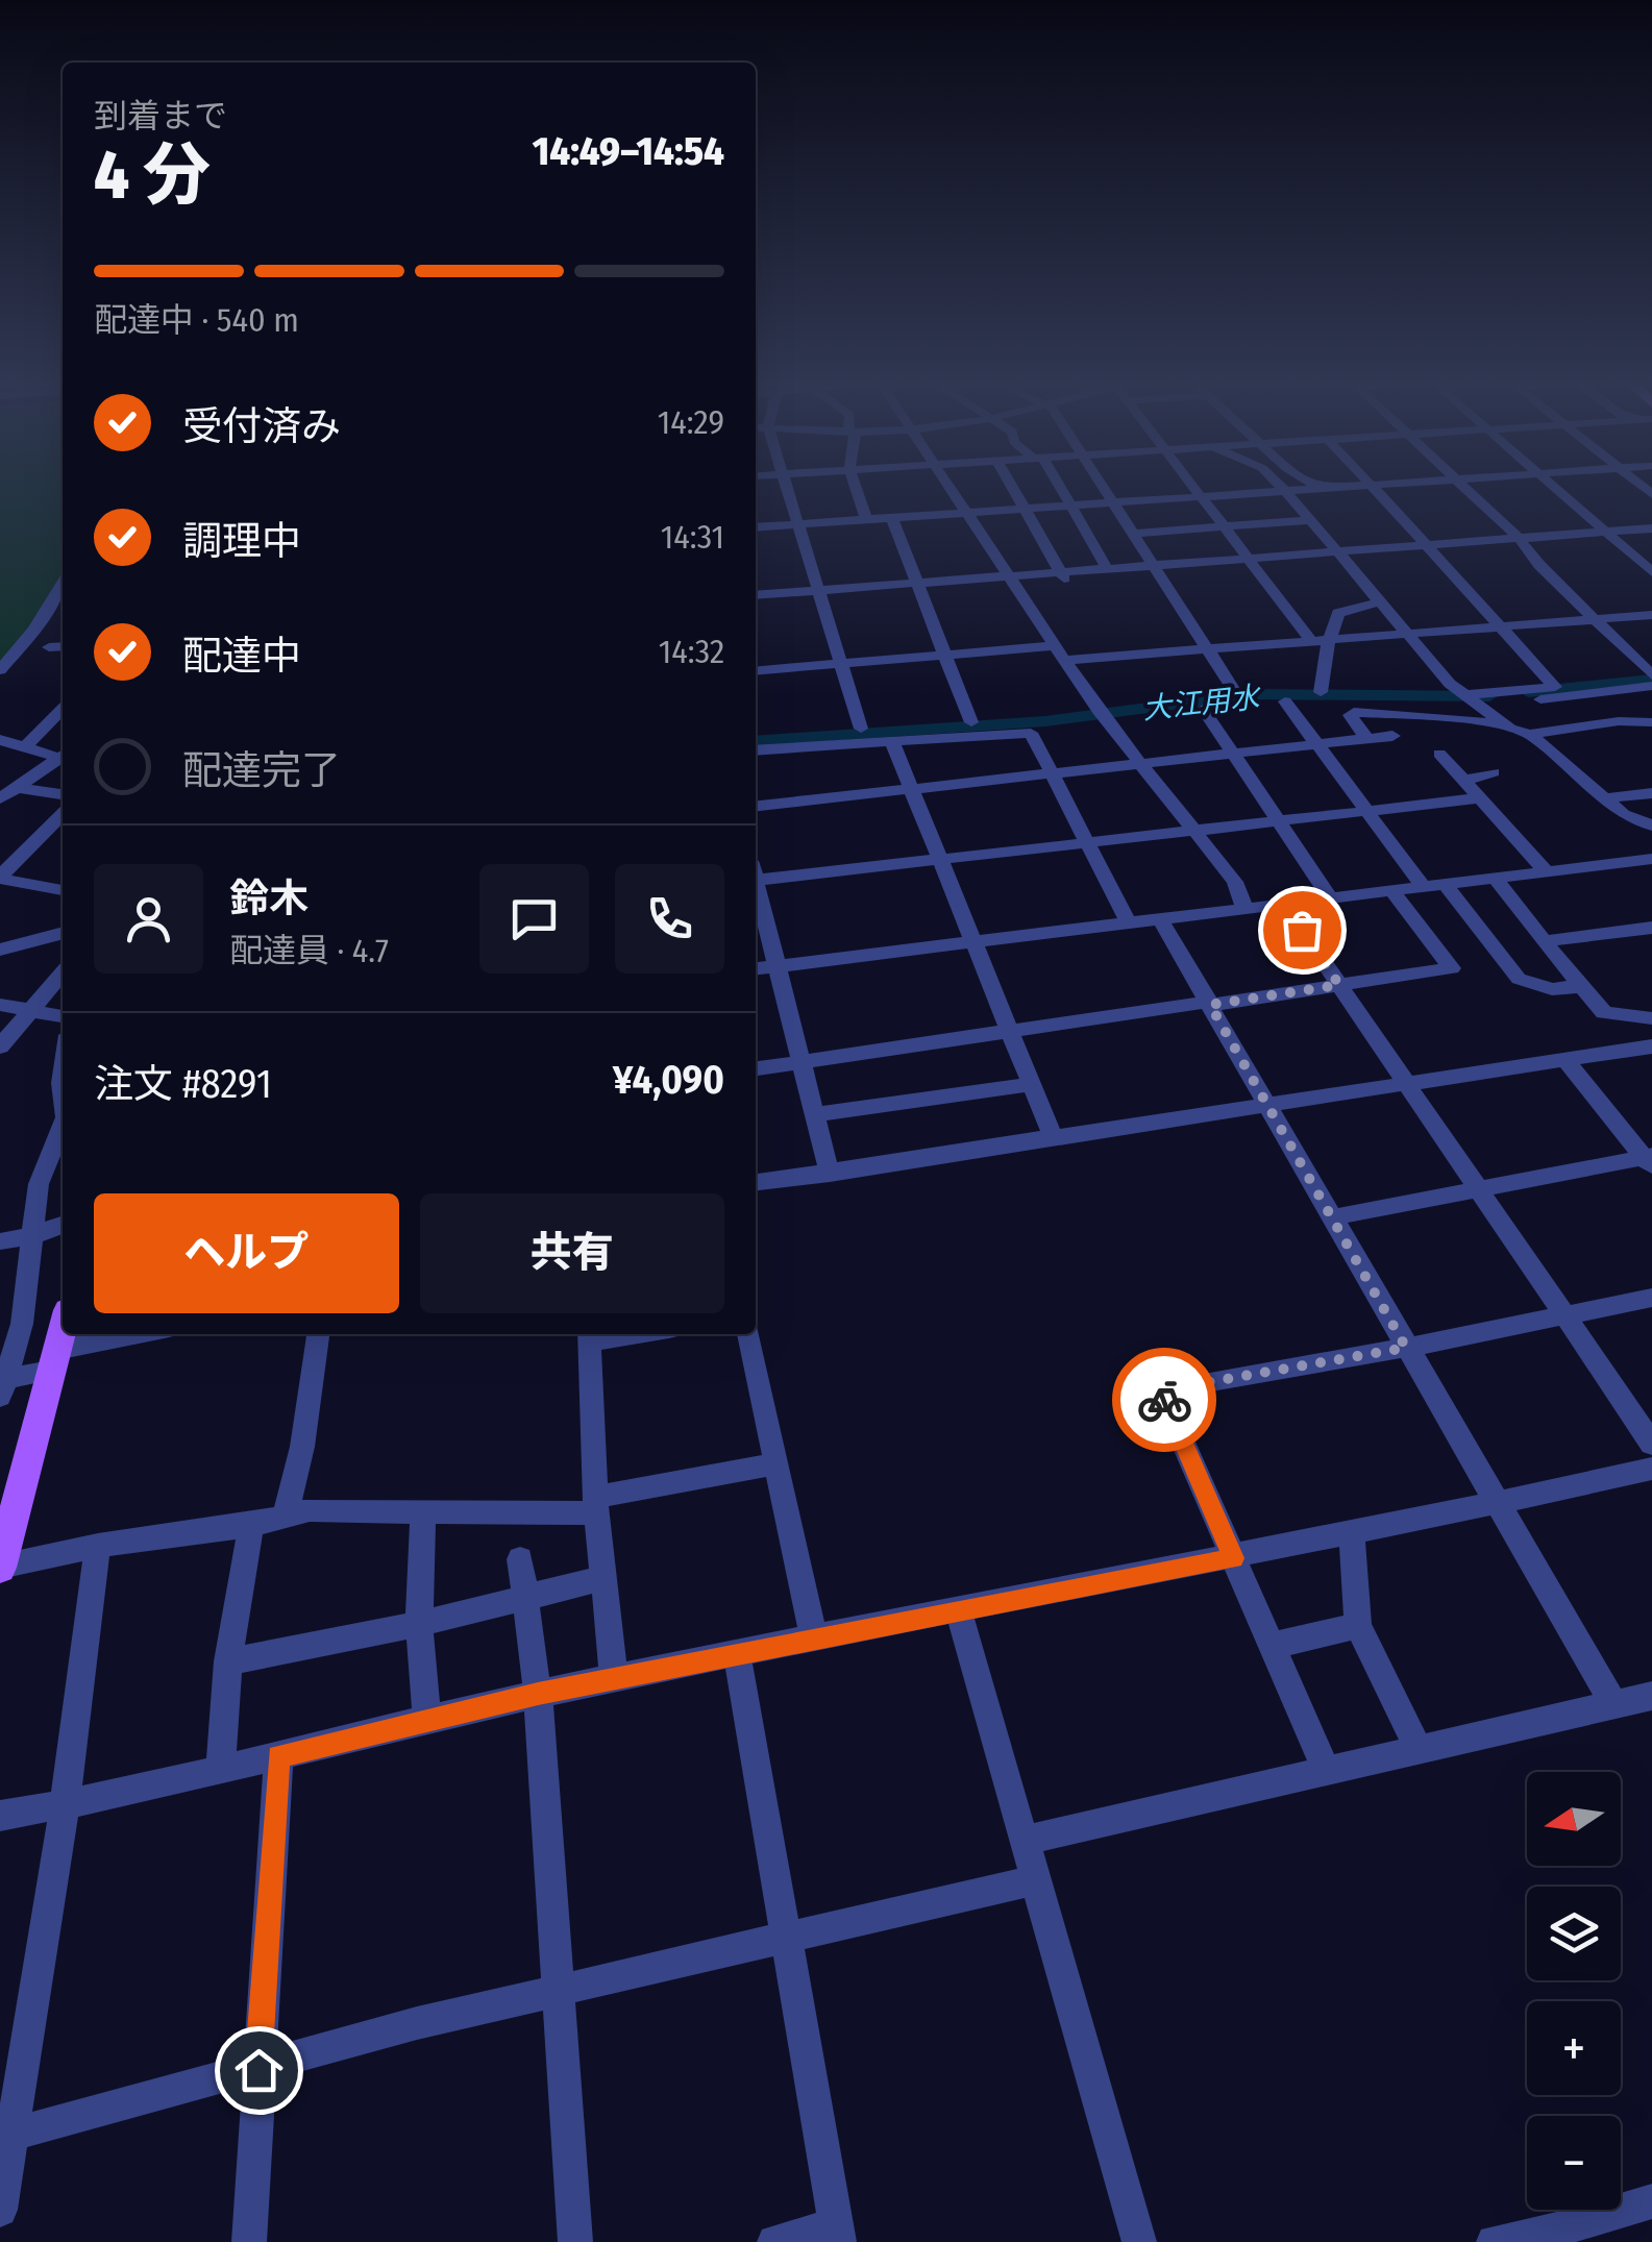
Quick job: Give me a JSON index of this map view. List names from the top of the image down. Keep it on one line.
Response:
{"water":["大江用水"],"north":"left","page":{"heading":["4 分","到着まで","14:49–14:54"],"panel":["鈴木","配達員 · 4.7","注文 #8291","¥4,090"],"bar":"配達中 · 540 m","list":[["受付済み","14:29"],["調理中","14:31"],["配達中","14:32"],"配達完了"],"buttons":["ヘルプ","共有"],"map_buttons":["+","−"]}}
